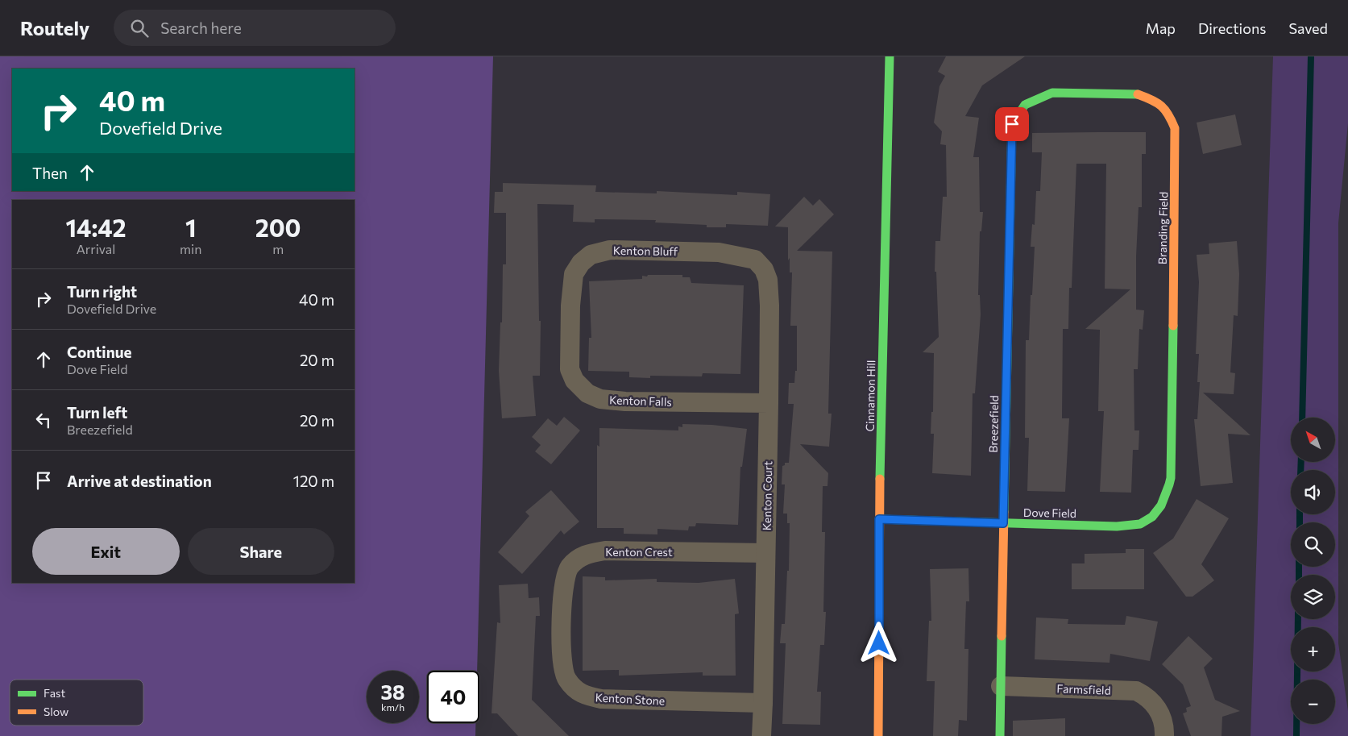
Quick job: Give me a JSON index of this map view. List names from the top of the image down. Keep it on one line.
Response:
{"streets":{"street":["Branding Field","Kenton Bluff","Cinnamon Hill","Kenton Falls","Breezefield","Kenton Court","Dove Field","Kenton Crest","Farmsfield","Kenton Stone"]},"crossings":[["Branding Field","Breezefield"],["Branding Field","Dove Field"],["Kenton Bluff","Kenton Falls"],["Kenton Bluff","Kenton Court"],["Cinnamon Hill","Dove Field"],["Kenton Falls","Kenton Court"],["Breezefield","Dove Field"],["Breezefield","Farmsfield"],["Kenton Court","Kenton Crest"],["Kenton Court","Kenton Stone"],["Kenton Crest","Kenton Stone"]],"legend":["Fast","Slow"],"north":"top left","page":{"header":"Routely","search":"Search here","nav":["Map","Directions","Saved"],"turn":["40 m","Dovefield Drive"],"then":"Then","eta":["14:42","Arrival","1","min","200","m"],"list":[{"name":"Turn right","note":"Dovefield Drive","value":"40 m"},{"name":"Continue","note":"Dove Field","value":"20 m"},{"name":"Turn left","note":"Breezefield","value":"20 m"},{"name":"Arrive at destination","value":"120 m"}],"map_buttons":["+","−"],"buttons":["Exit","Share"],"speed":"38 km/h","limit":"40"}}
